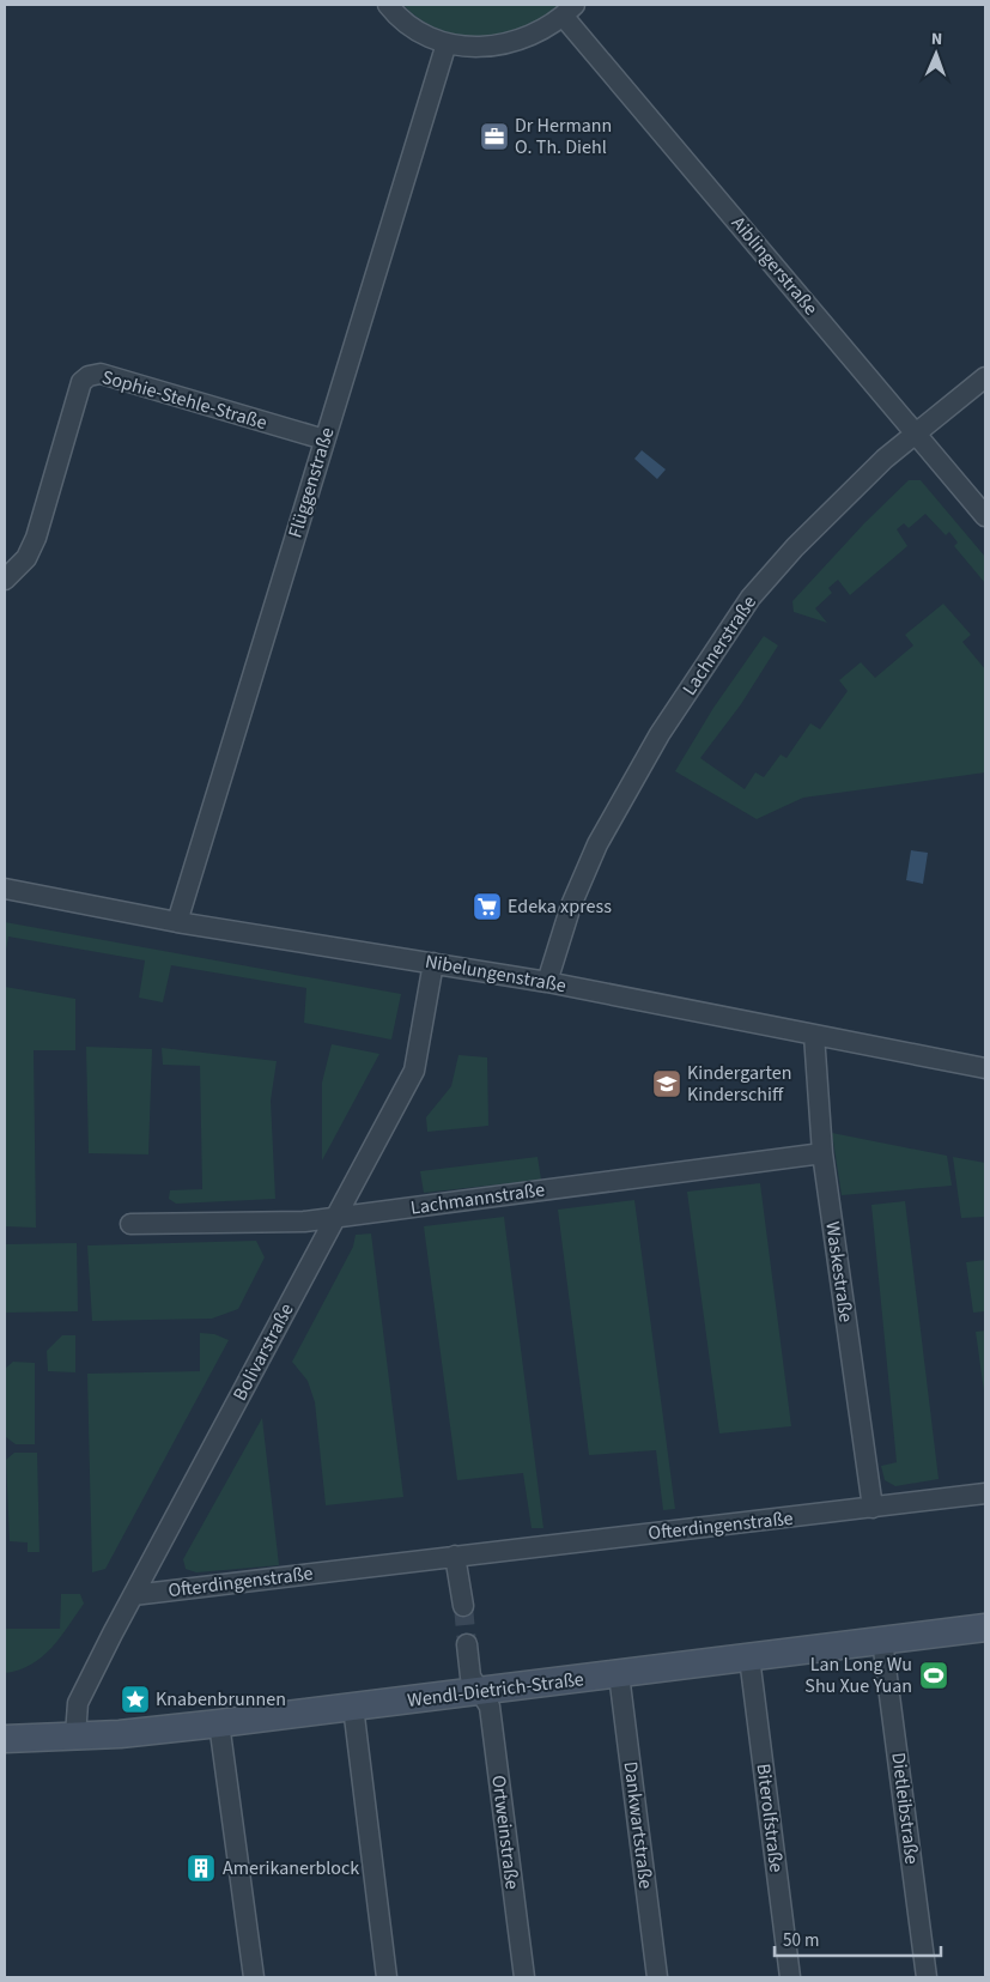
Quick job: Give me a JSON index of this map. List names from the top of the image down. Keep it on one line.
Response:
{"streets":{"street":["Aiblingerstraße","Sophie-Stehle-Straße","Flüggenstraße","Lachnerstraße","Nibelungenstraße","Lachmannstraße","Waskestraße","Bolivarstraße","Ofterdingenstraße","Wendl-Dietrich-Straße","Dietleibstraße","Biterolfstraße","Dankwartstraße","Ortweinstraße"]},"crossings":[["Aiblingerstraße","Lachnerstraße"],["Sophie-Stehle-Straße","Flüggenstraße"],["Flüggenstraße","Nibelungenstraße"],["Lachnerstraße","Nibelungenstraße"],["Nibelungenstraße","Waskestraße"],["Nibelungenstraße","Bolivarstraße"],["Lachmannstraße","Waskestraße"],["Lachmannstraße","Bolivarstraße"],["Waskestraße","Ofterdingenstraße"],["Bolivarstraße","Ofterdingenstraße"],["Bolivarstraße","Wendl-Dietrich-Straße"],["Wendl-Dietrich-Straße","Dietleibstraße"],["Wendl-Dietrich-Straße","Biterolfstraße"],["Wendl-Dietrich-Straße","Dankwartstraße"],["Wendl-Dietrich-Straße","Ortweinstraße"]],"places":{"office":["Dr Hermann O. Th. Diehl"],"supermarket":["Edeka xpress"],"school or university":["Kindergarten Kinderschiff"],"sports":["Lan Long Wu Shu Xue Yuan"],"place":["Knabenbrunnen"],"building":["Amerikanerblock"]},"scale_bar":"50 m","north":"top"}
